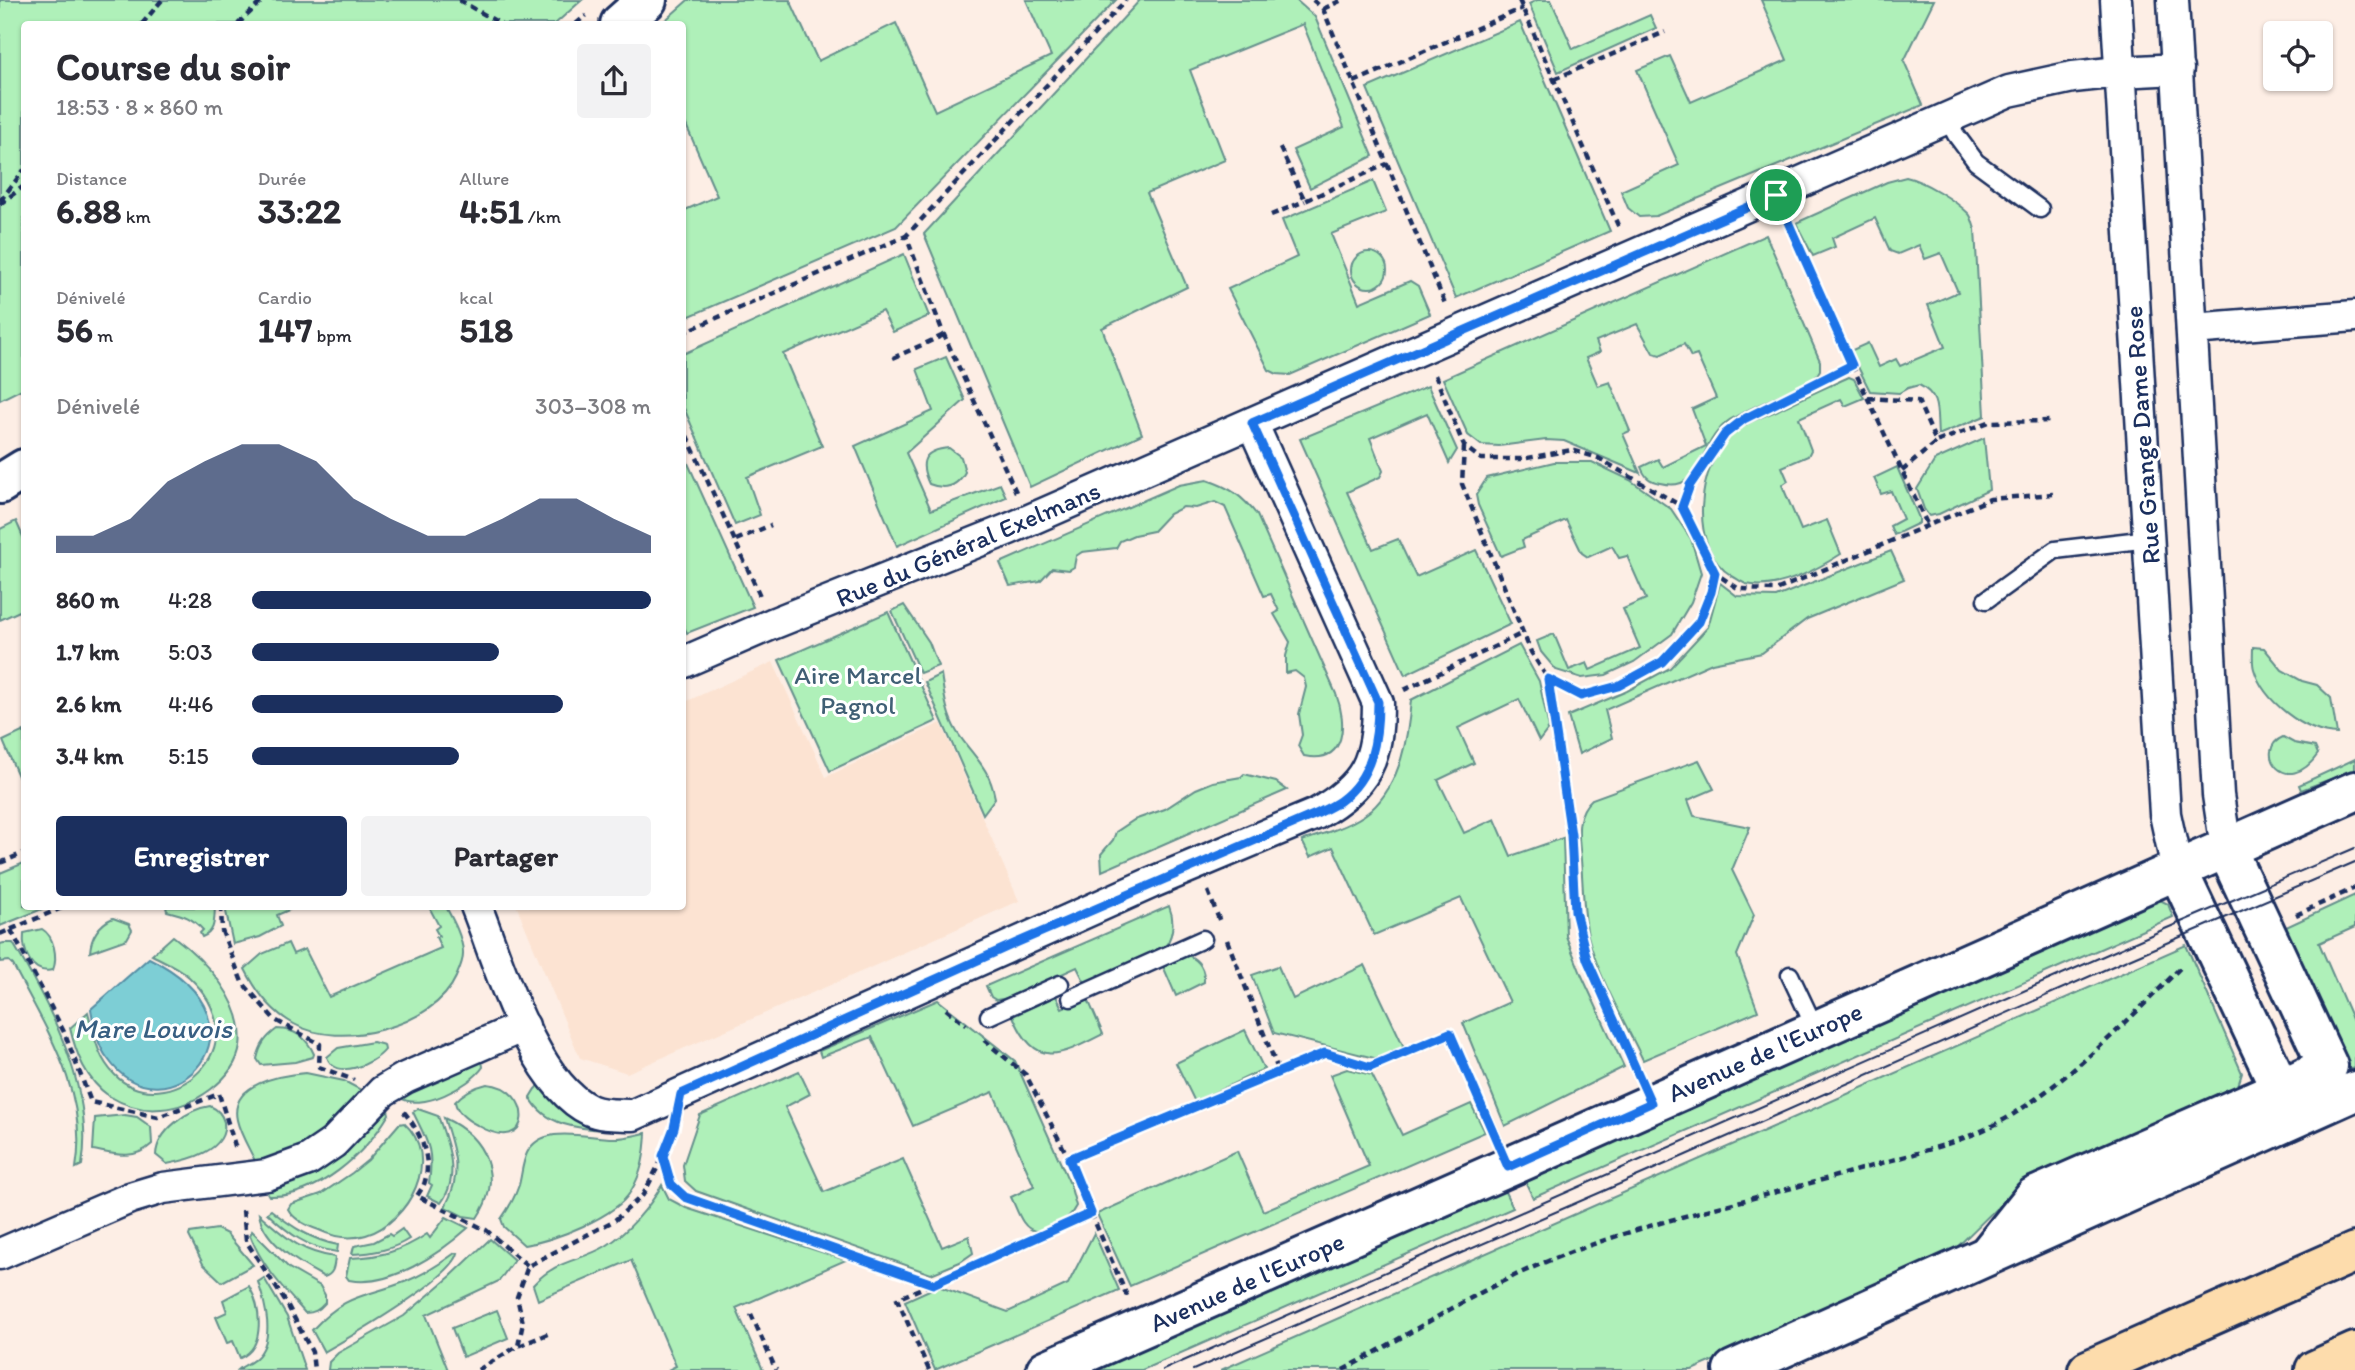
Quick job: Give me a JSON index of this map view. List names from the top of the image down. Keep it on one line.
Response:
{"streets":{"main road":["Avenue de l'Europe"],"street":["Rue Grange Dame Rose","Rue du Général Exelmans"]},"crossings":[["Rue Grange Dame Rose","Rue du Général Exelmans"],["Rue Grange Dame Rose","Avenue de l'Europe"]],"water":["Mare Louvois"],"parks":["Aire Marcel Pagnol"],"page":{"heading":["Course du soir","18:53 · 8 × 860 m"],"stats":[["Distance","6.88 km"],["Durée","33:22"],["Allure","4:51 /km"],["Dénivelé","56 m"],["Cardio","147 bpm"],["kcal","518"]],"chart":["Dénivelé","303–308 m"],"list":[{"name":"860 m","note":"4:28"},{"name":"1.7 km","note":"5:03"},{"name":"2.6 km","note":"4:46"},{"name":"3.4 km","note":"5:15"}],"buttons":["Enregistrer","Partager"]}}
